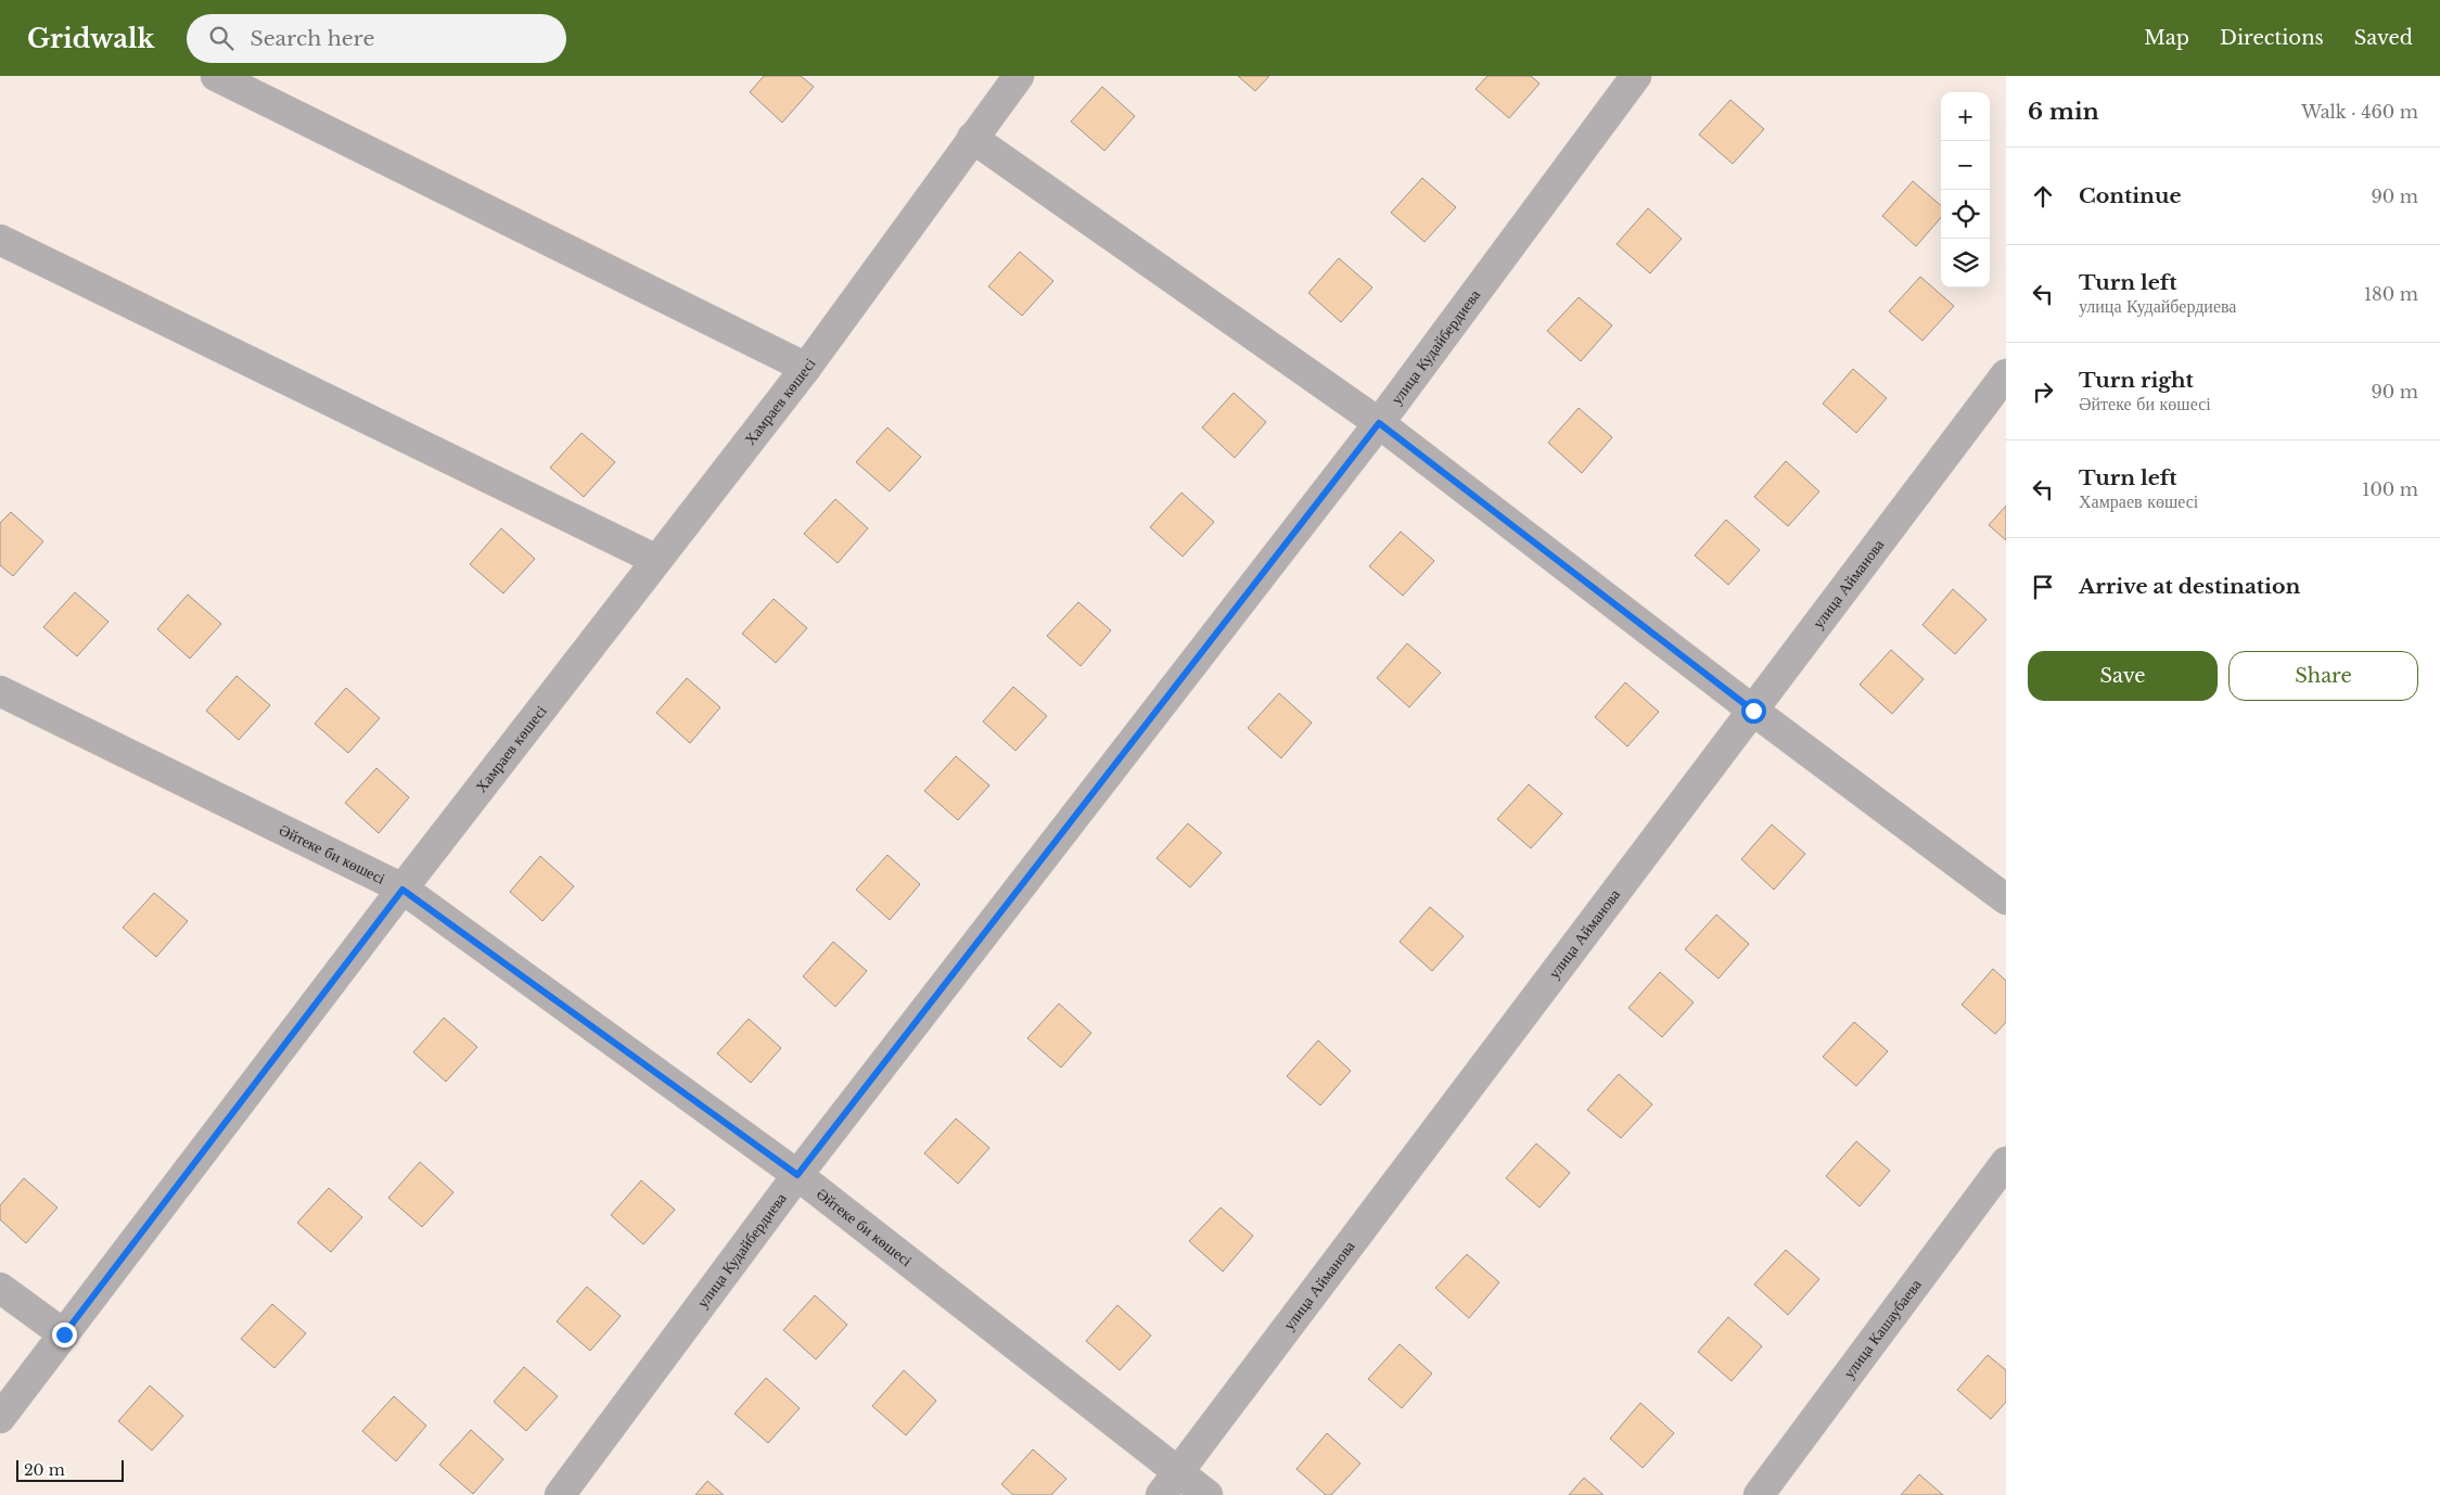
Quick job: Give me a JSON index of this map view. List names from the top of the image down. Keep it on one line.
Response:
{"streets":{"street":["улица Кудайбердиева","Хамраев көшесі","улица Айманова","Әйтеке би көшесі","улица Кашаубаева"]},"crossings":[["улица Кудайбердиева","Әйтеке би көшесі"],["Хамраев көшесі","Әйтеке би көшесі"],["улица Айманова","Әйтеке би көшесі"]],"scale_bar":"20 m","page":{"header":"Gridwalk","search":"Search here","nav":["Map","Directions","Saved"],"heading":["6 min","Walk · 460 m"],"map_buttons":["+","−"],"list":[["Continue","90 m"],["Turn left","улица Кудайбердиева","180 m"],["Turn right","Әйтеке би көшесі","90 m"],["Turn left","Хамраев көшесі","100 m"],"Arrive at destination"],"buttons":["Save","Share"],"scale":"20 m"}}
